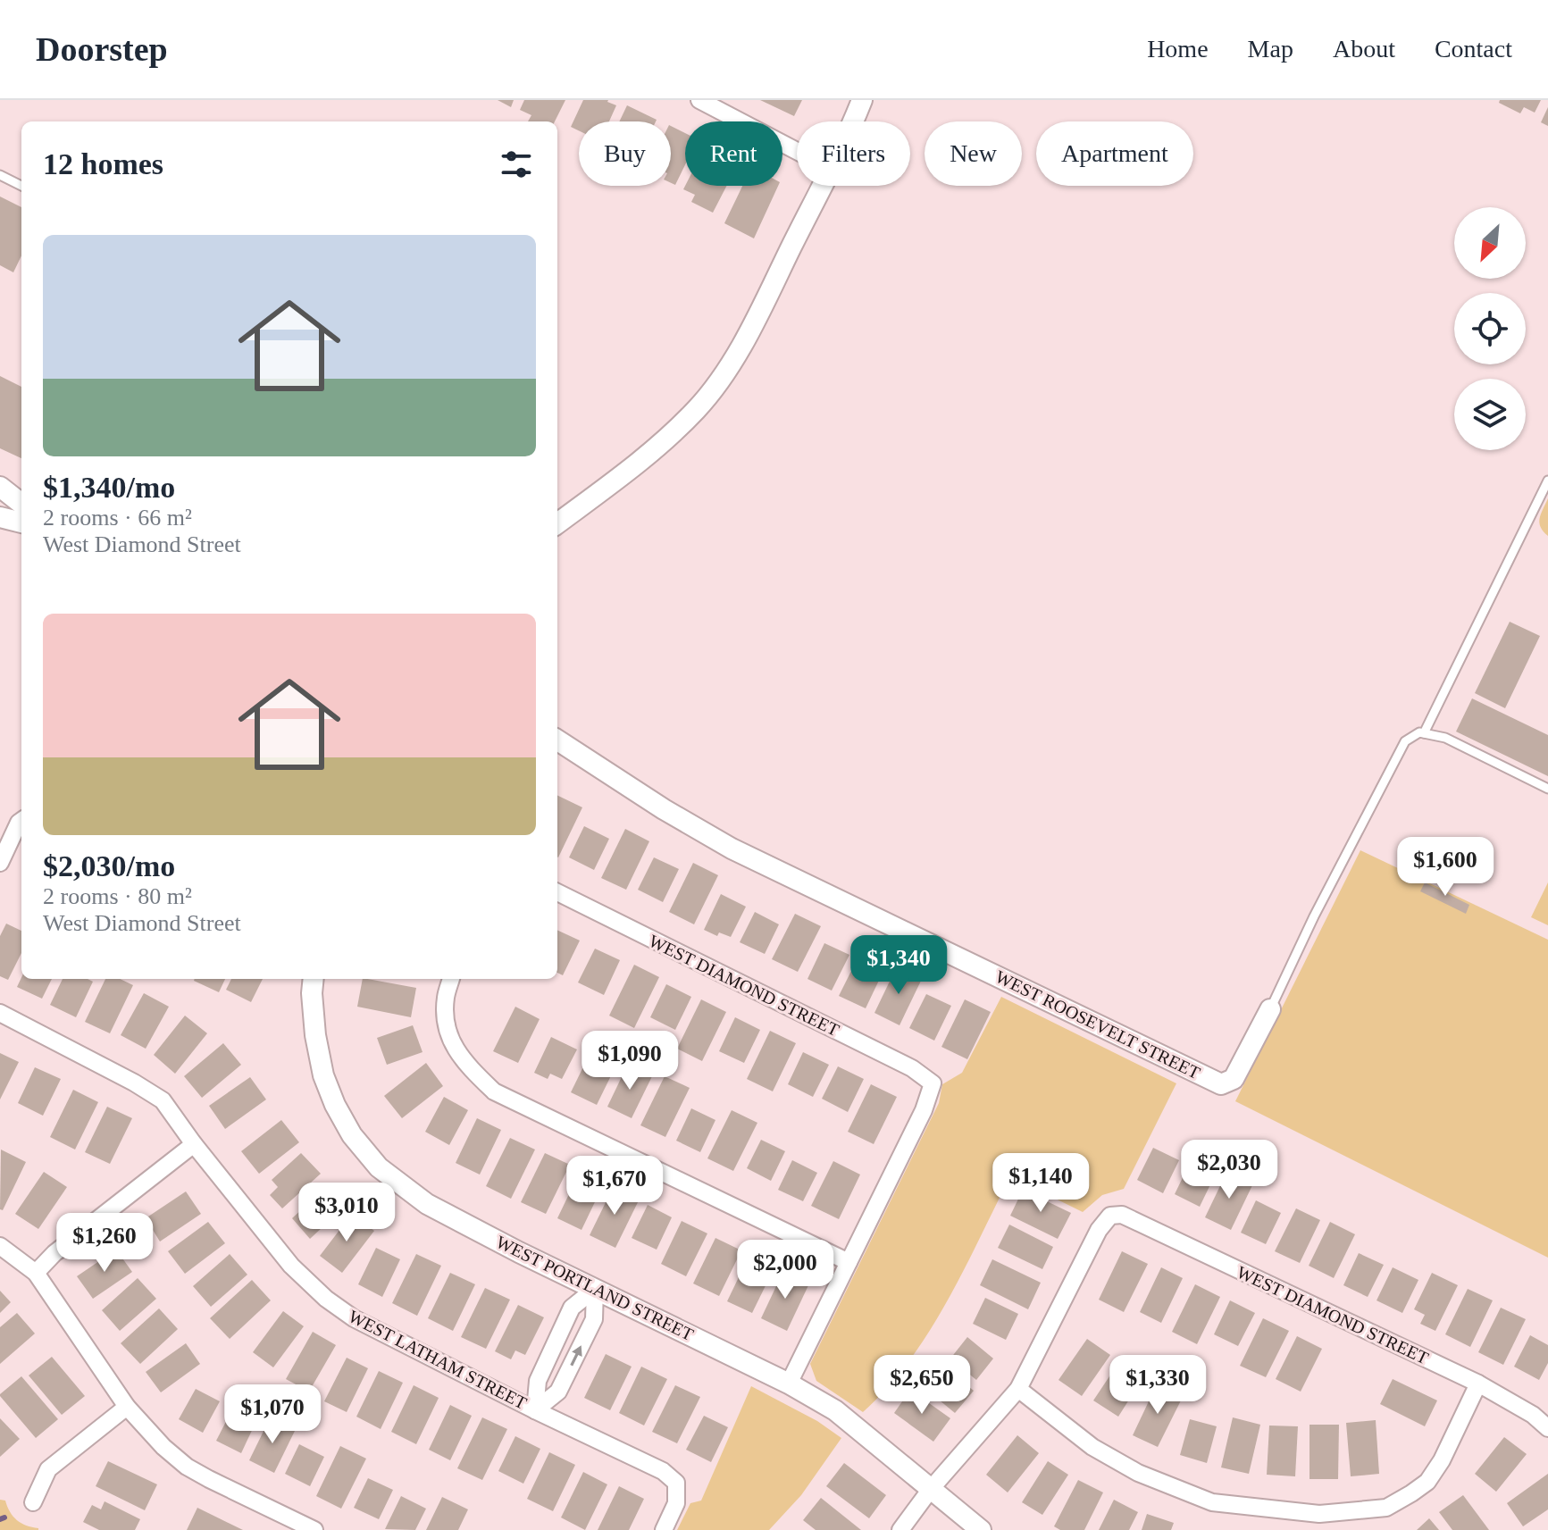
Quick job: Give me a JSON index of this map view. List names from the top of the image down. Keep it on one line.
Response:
{"streets":{"street":["WEST DIAMOND STREET","WEST ROOSEVELT STREET","WEST PORTLAND STREET","WEST LATHAM STREET"]},"north":"bottom left","page":{"header":"Doorstep","nav":["Home","Map","About","Contact"],"chip":["Buy","Rent","Filters","New","Apartment"],"heading":"12 homes","list":[{"name":"$1,340/mo","note":"2 rooms · 66 m² · West Diamond Street"},{"name":"$2,030/mo","note":"2 rooms · 80 m² · West Diamond Street"}],"price":["$1,600","$1,340","$1,090","$2,030","$1,140","$1,670","$3,010","$1,260","$2,000","$2,650","$1,330","$1,070"]}}
